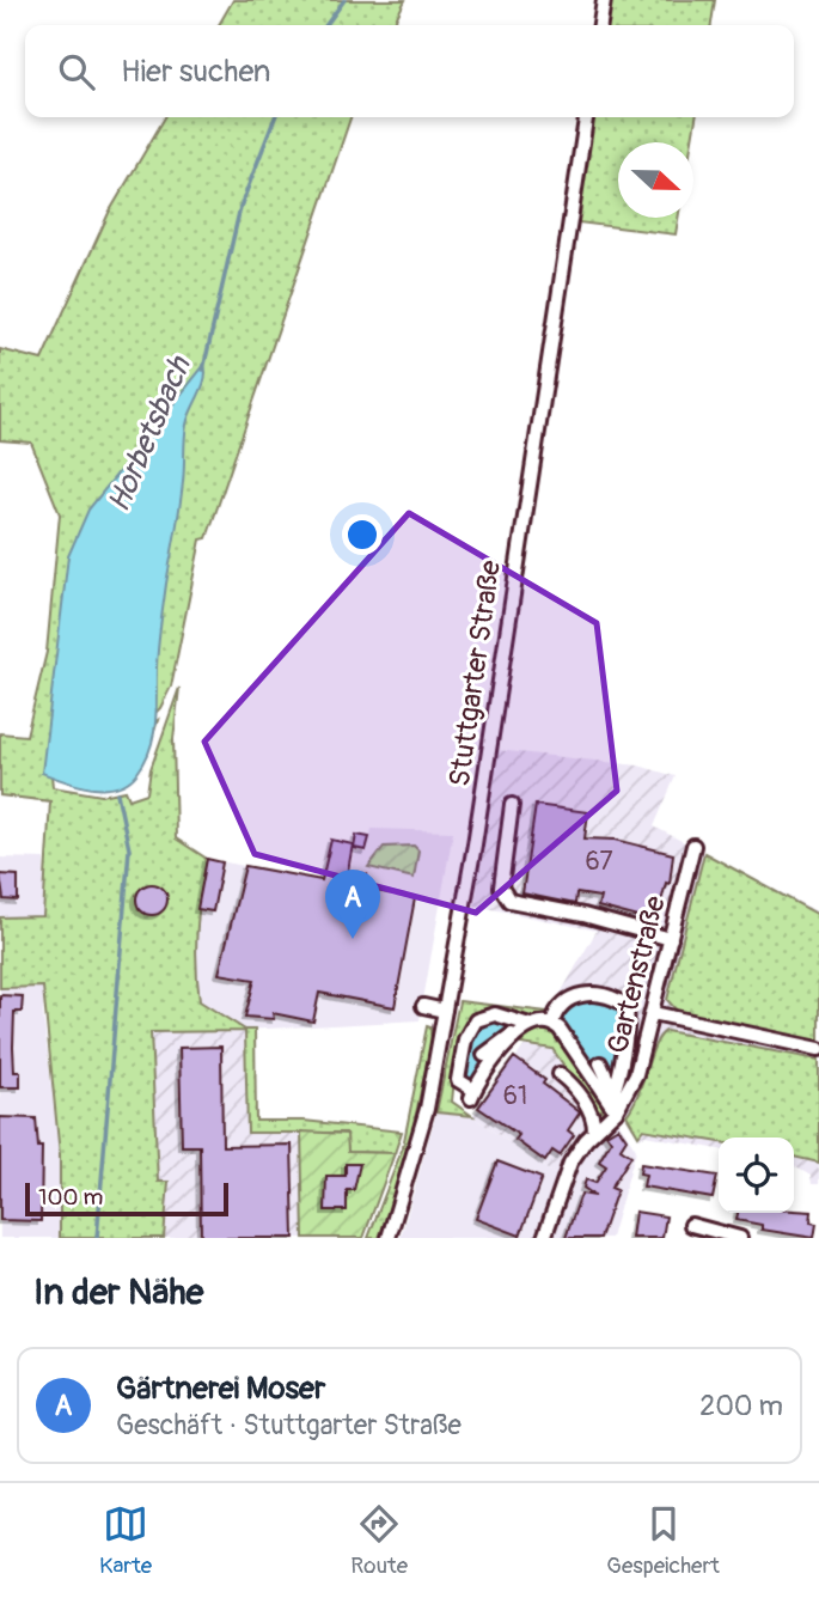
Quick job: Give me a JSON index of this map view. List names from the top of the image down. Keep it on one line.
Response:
{"streets":{"street":["Stuttgarter Straße","Gartenstraße"]},"water":["Horbetsbach"],"house_numbers":["67","61"],"scale_bar":"100 m","north":"right","page":{"search":"Hier suchen","pins":"A","scale":"100 m","heading":"In der Nähe","list":[{"mark":"A","name":"Gärtnerei Moser","note":"Geschäft · Stuttgarter Straße","value":"200 m"}],"nav":["Karte","Route","Gespeichert"]}}
